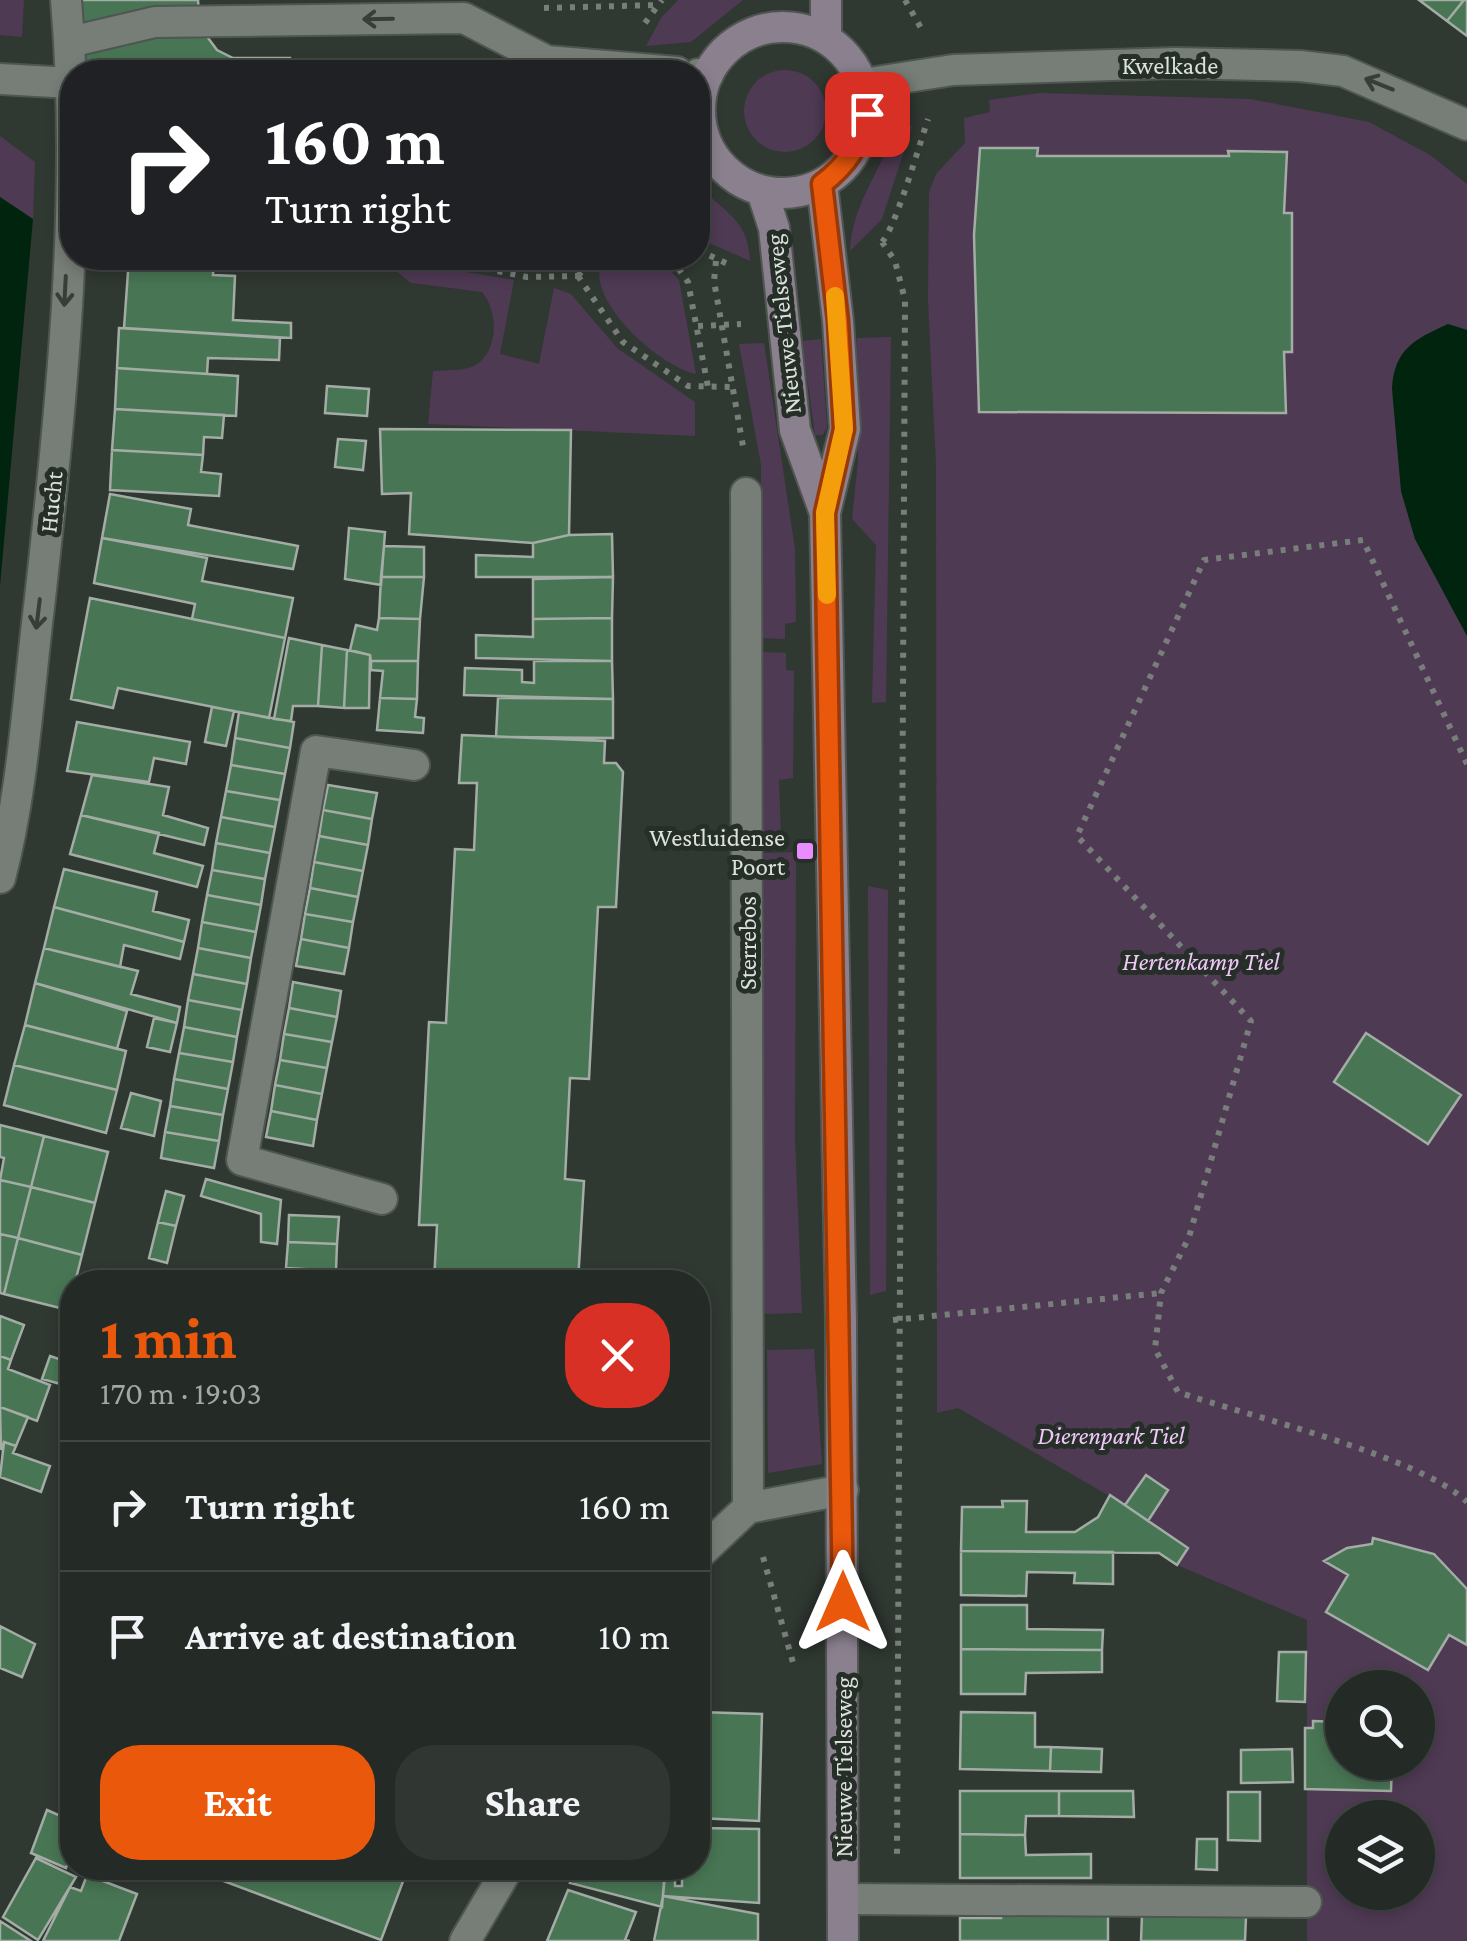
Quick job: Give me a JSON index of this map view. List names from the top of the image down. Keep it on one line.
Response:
{"streets":{"main road":["Nieuwe Tielseweg"],"street":["Kwelkade","Hucht","Sterrebos"]},"crossings":[["Nieuwe Tielseweg","Sterrebos"]],"one_way":["Kwelkade","Hucht"],"parks":["Hertenkamp Tiel","Dierenpark Tiel"],"places":{"transit":["Westluidense Poort"]},"page":{"turn":["160 m","Turn right"],"heading":["1 min","170 m · 19:03"],"list":[{"name":"Turn right","value":"160 m"},{"name":"Arrive at destination","value":"10 m"}],"buttons":["Exit","Share"]}}
